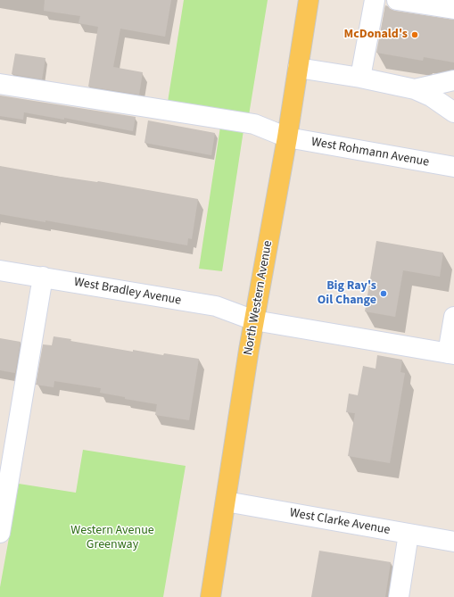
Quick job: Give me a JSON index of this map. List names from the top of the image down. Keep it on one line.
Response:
{"streets":{"main road":["North Western Avenue"],"street":["West Rohmann Avenue","West Bradley Avenue","West Clarke Avenue"]},"crossings":[["West Rohmann Avenue","North Western Avenue"],["West Bradley Avenue","North Western Avenue"],["North Western Avenue","West Clarke Avenue"]],"parks":["Western Avenue Greenway"],"places":["McDonald's","Big Ray's Oil Change"]}
